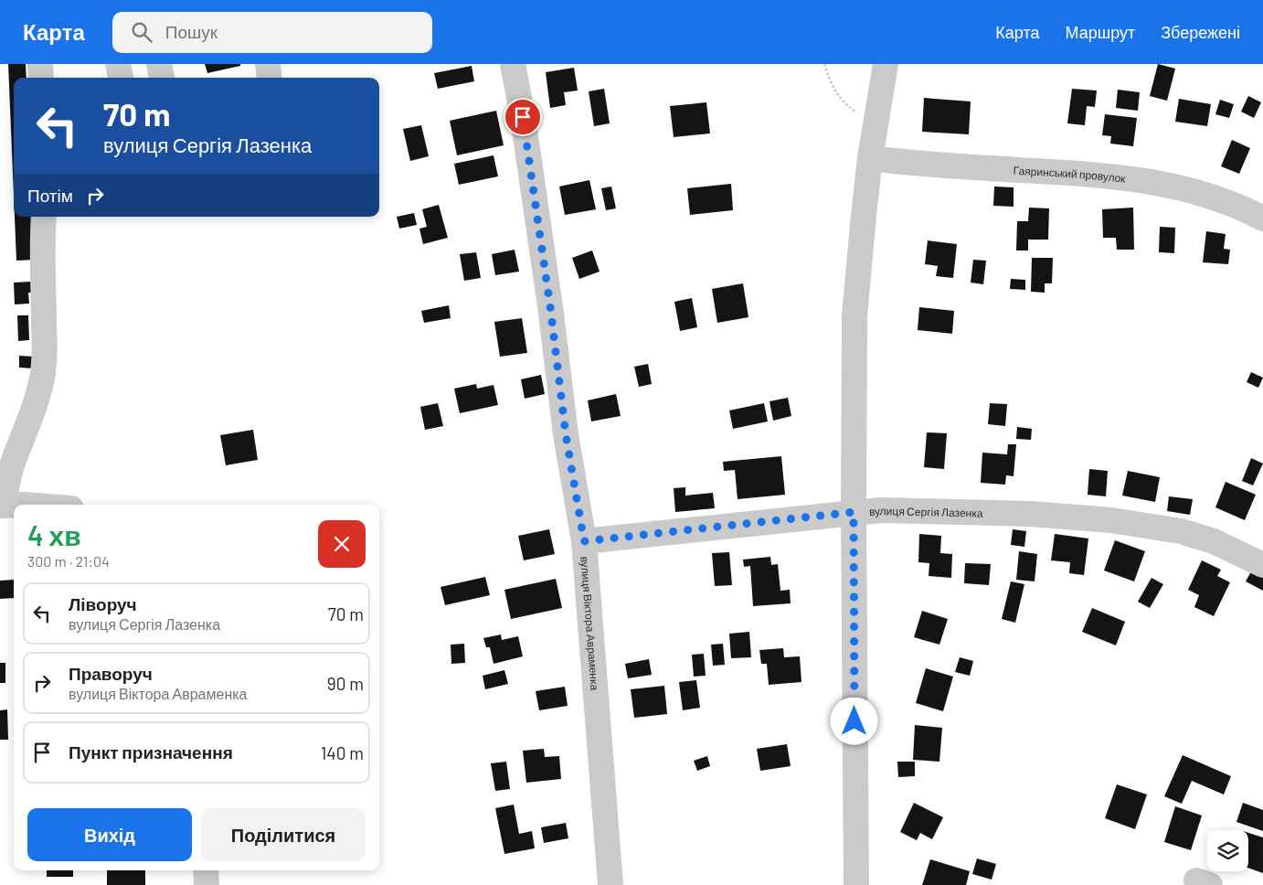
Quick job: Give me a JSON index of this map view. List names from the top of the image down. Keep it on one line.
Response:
{"streets":{"street":["Гаяринський провулок","вулиця Сергія Лазенка","вулиця Віктора Авраменка"]},"crossings":[["вулиця Сергія Лазенка","вулиця Віктора Авраменка"]],"page":{"header":"Карта","search":"Пошук","nav":["Карта","Маршрут","Збережені"],"turn":["70 m","вулиця Сергія Лазенка"],"then":"Потім","heading":["4 хв","300 m · 21:04"],"list":[{"name":"Ліворуч","note":"вулиця Сергія Лазенка","value":"70 m"},{"name":"Праворуч","note":"вулиця Віктора Авраменка","value":"90 m"},{"name":"Пункт призначення","value":"140 m"}],"buttons":["Вихід","Поділитися"]}}
